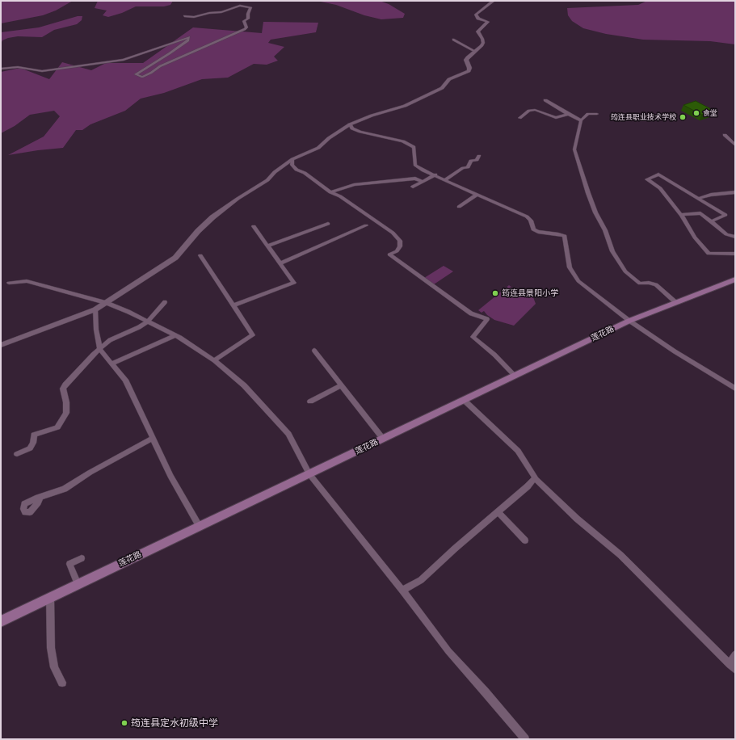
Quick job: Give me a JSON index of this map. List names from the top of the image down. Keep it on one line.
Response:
{"streets":{"main road":["莲花路"]},"places":["食堂","筠连县职业技术学校","筠连县景阳小学","筠连县定水初级中学"]}
